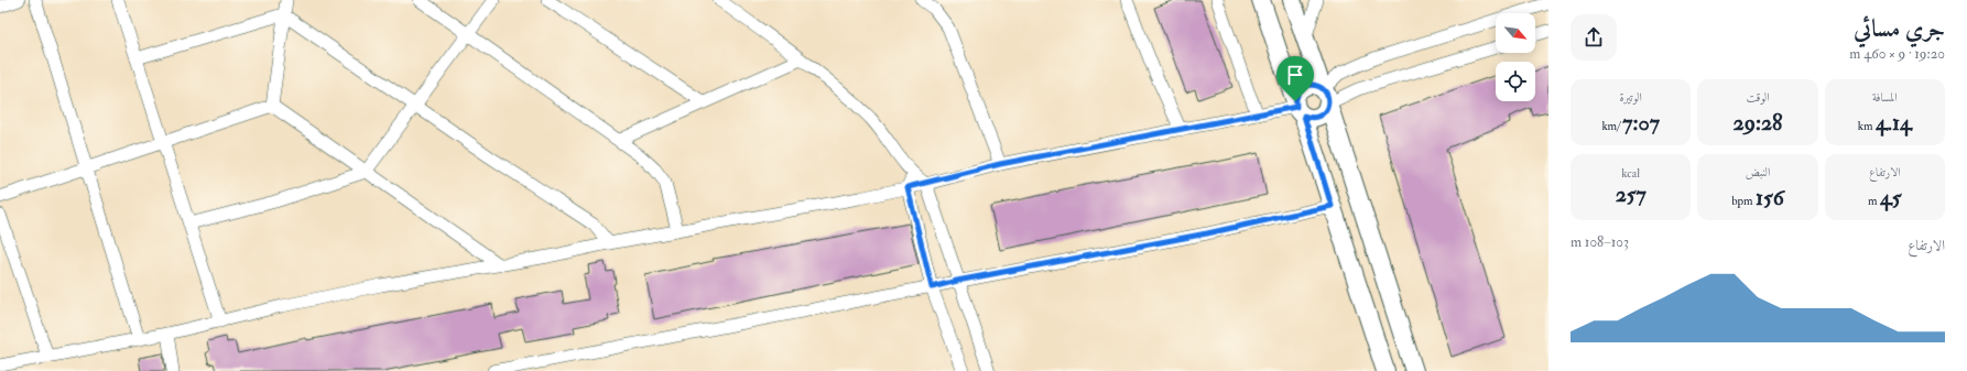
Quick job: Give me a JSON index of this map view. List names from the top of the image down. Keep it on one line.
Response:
{"north":"bottom right","page":{"heading":["جري مسائي","19:20 · 9 × 460 m"],"stats":[["المسافة","4.14 km"],["الوقت","29:28"],["الوتيرة","7:07 /km"],["الارتفاع","45 m"],["النبض","156 bpm"],["kcal","257"]],"chart":["الارتفاع","103–108 m"]}}
